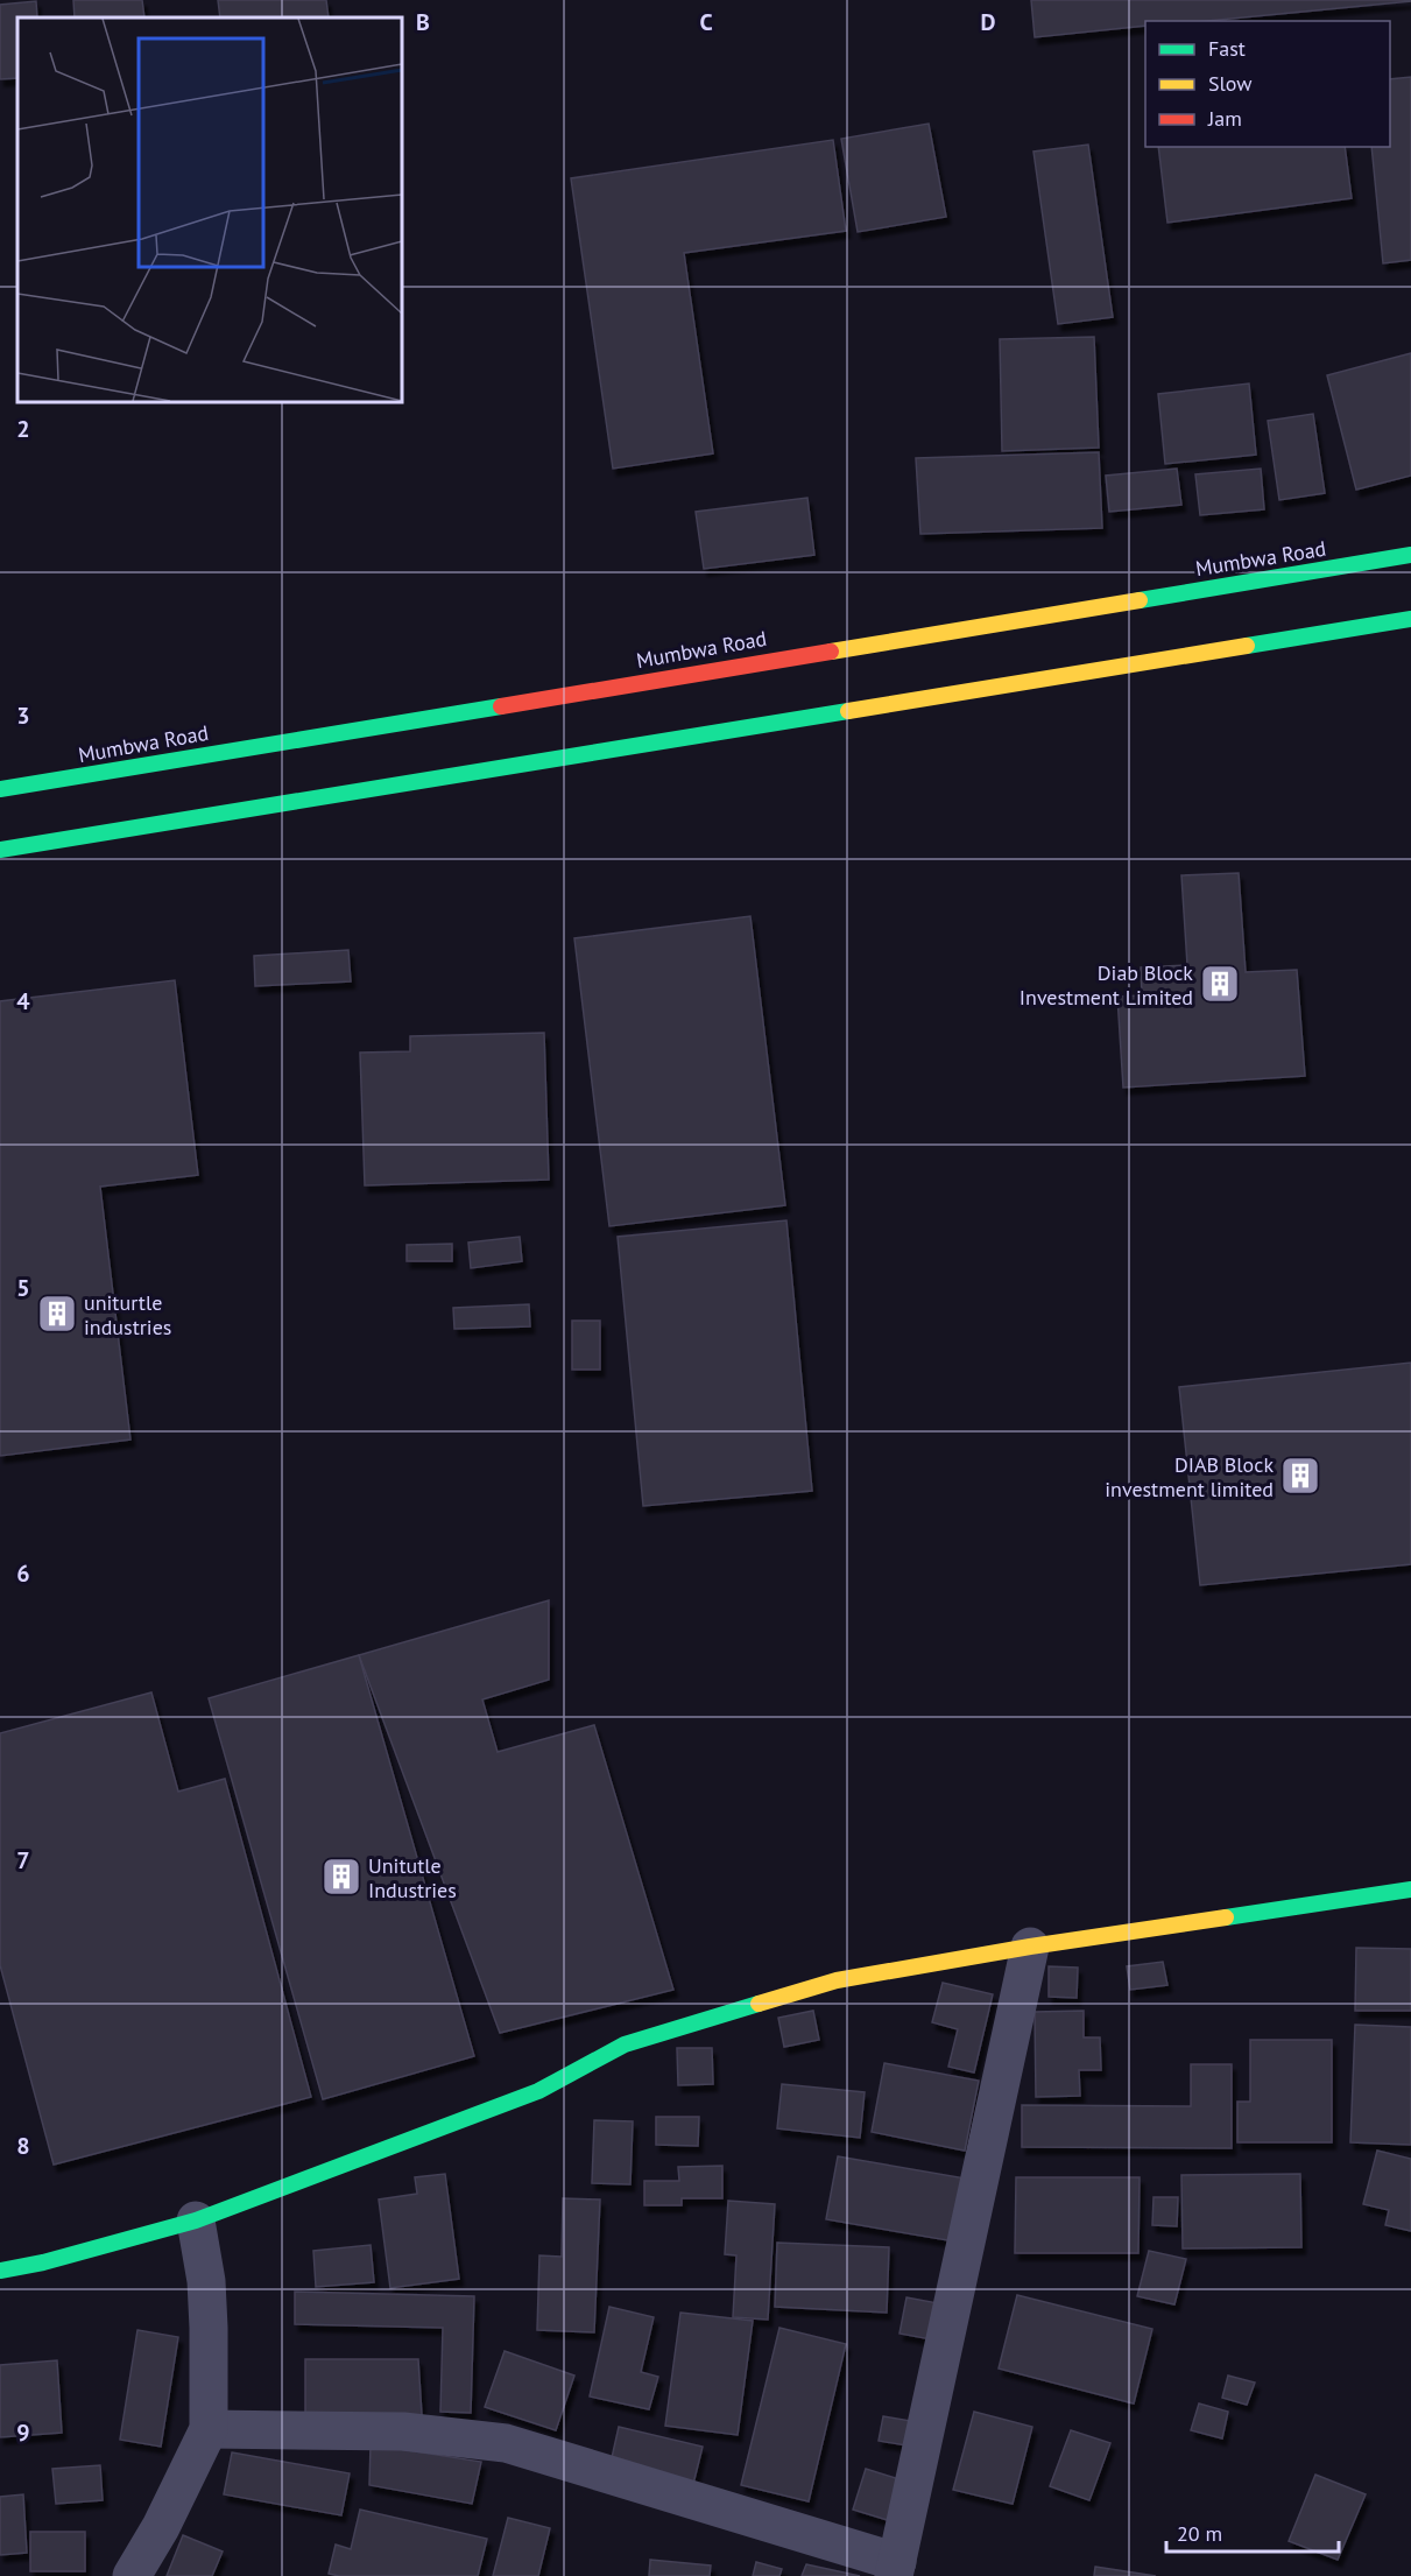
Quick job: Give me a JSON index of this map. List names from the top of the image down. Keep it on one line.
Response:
{"streets":{"main road":["Mumbwa Road"]},"places":{"building":["Diab Block Investment Limited","uniturtle industries","DIAB Block investment limited","Unitutle Industries"]},"legend":["Fast","Slow","Jam"],"scale_bar":"20 m","grid":{"columns":["B","C","D"],"rows":["2","3","4","5","6","7","8","9"]}}
